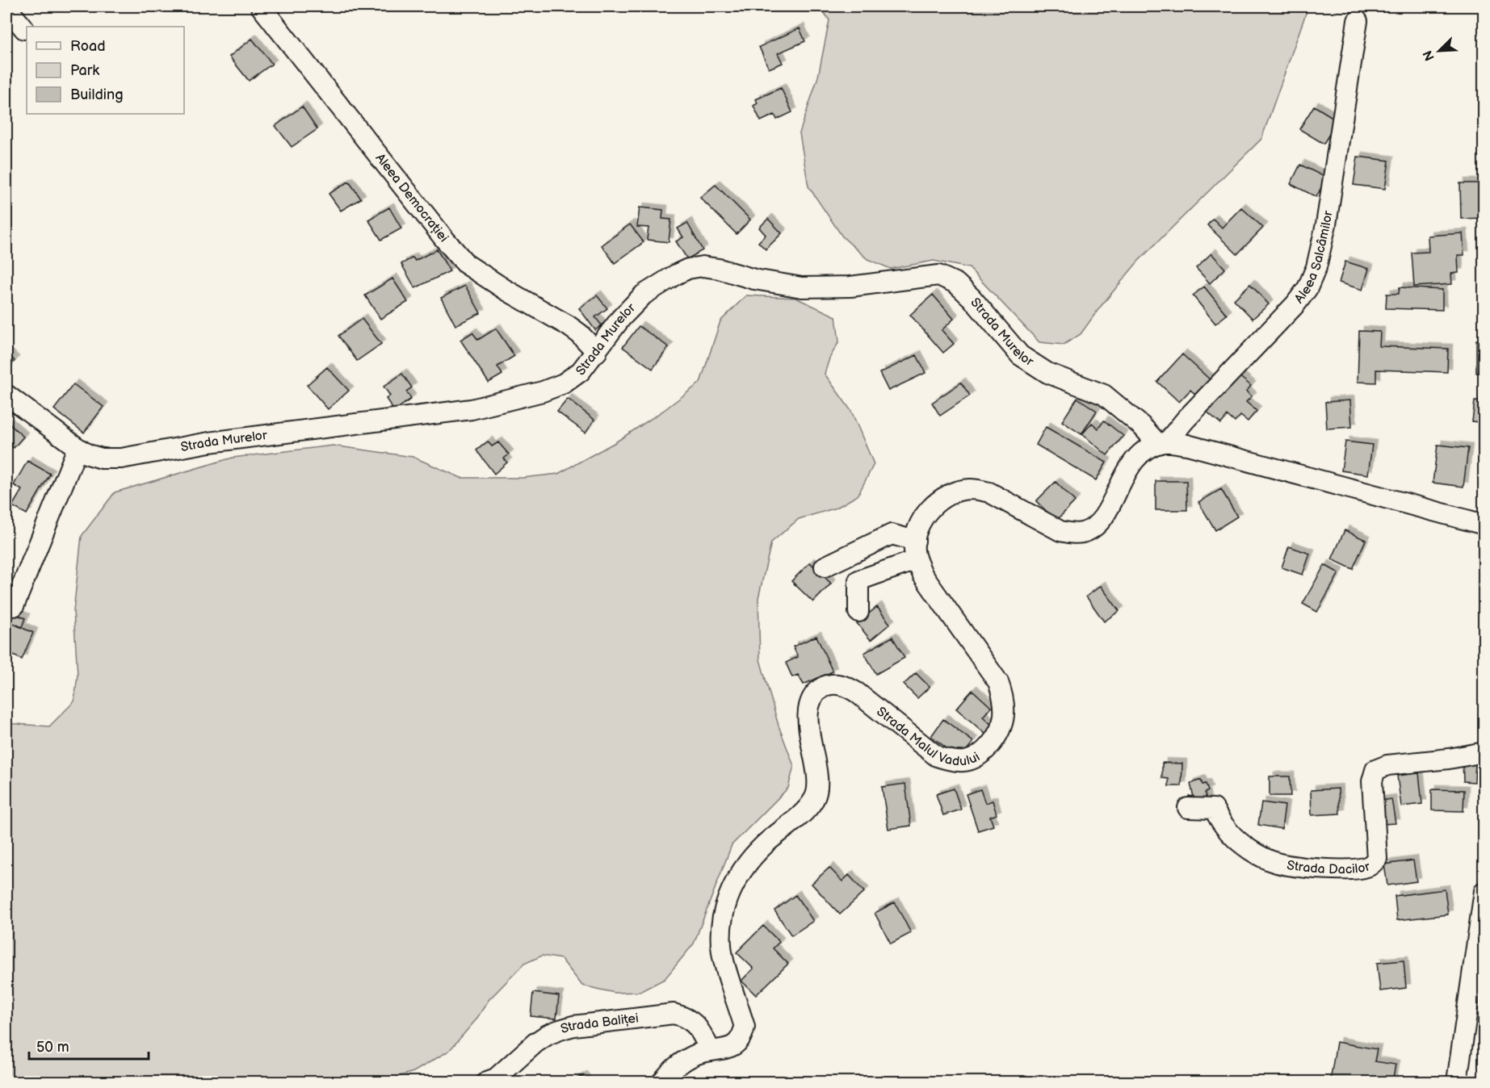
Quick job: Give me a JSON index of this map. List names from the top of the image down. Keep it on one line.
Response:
{"streets":{"street":["Aleea Democrației","Aleea Salcâmilor","Strada Murelor","Strada Malul Vadului","Strada Dacilor","Strada Baliței"]},"crossings":[["Aleea Democrației","Strada Murelor"],["Aleea Salcâmilor","Strada Murelor"],["Strada Malul Vadului","Strada Baliței"]],"legend":["Road","Park","Building"],"scale_bar":"50 m","north":"bottom left"}
